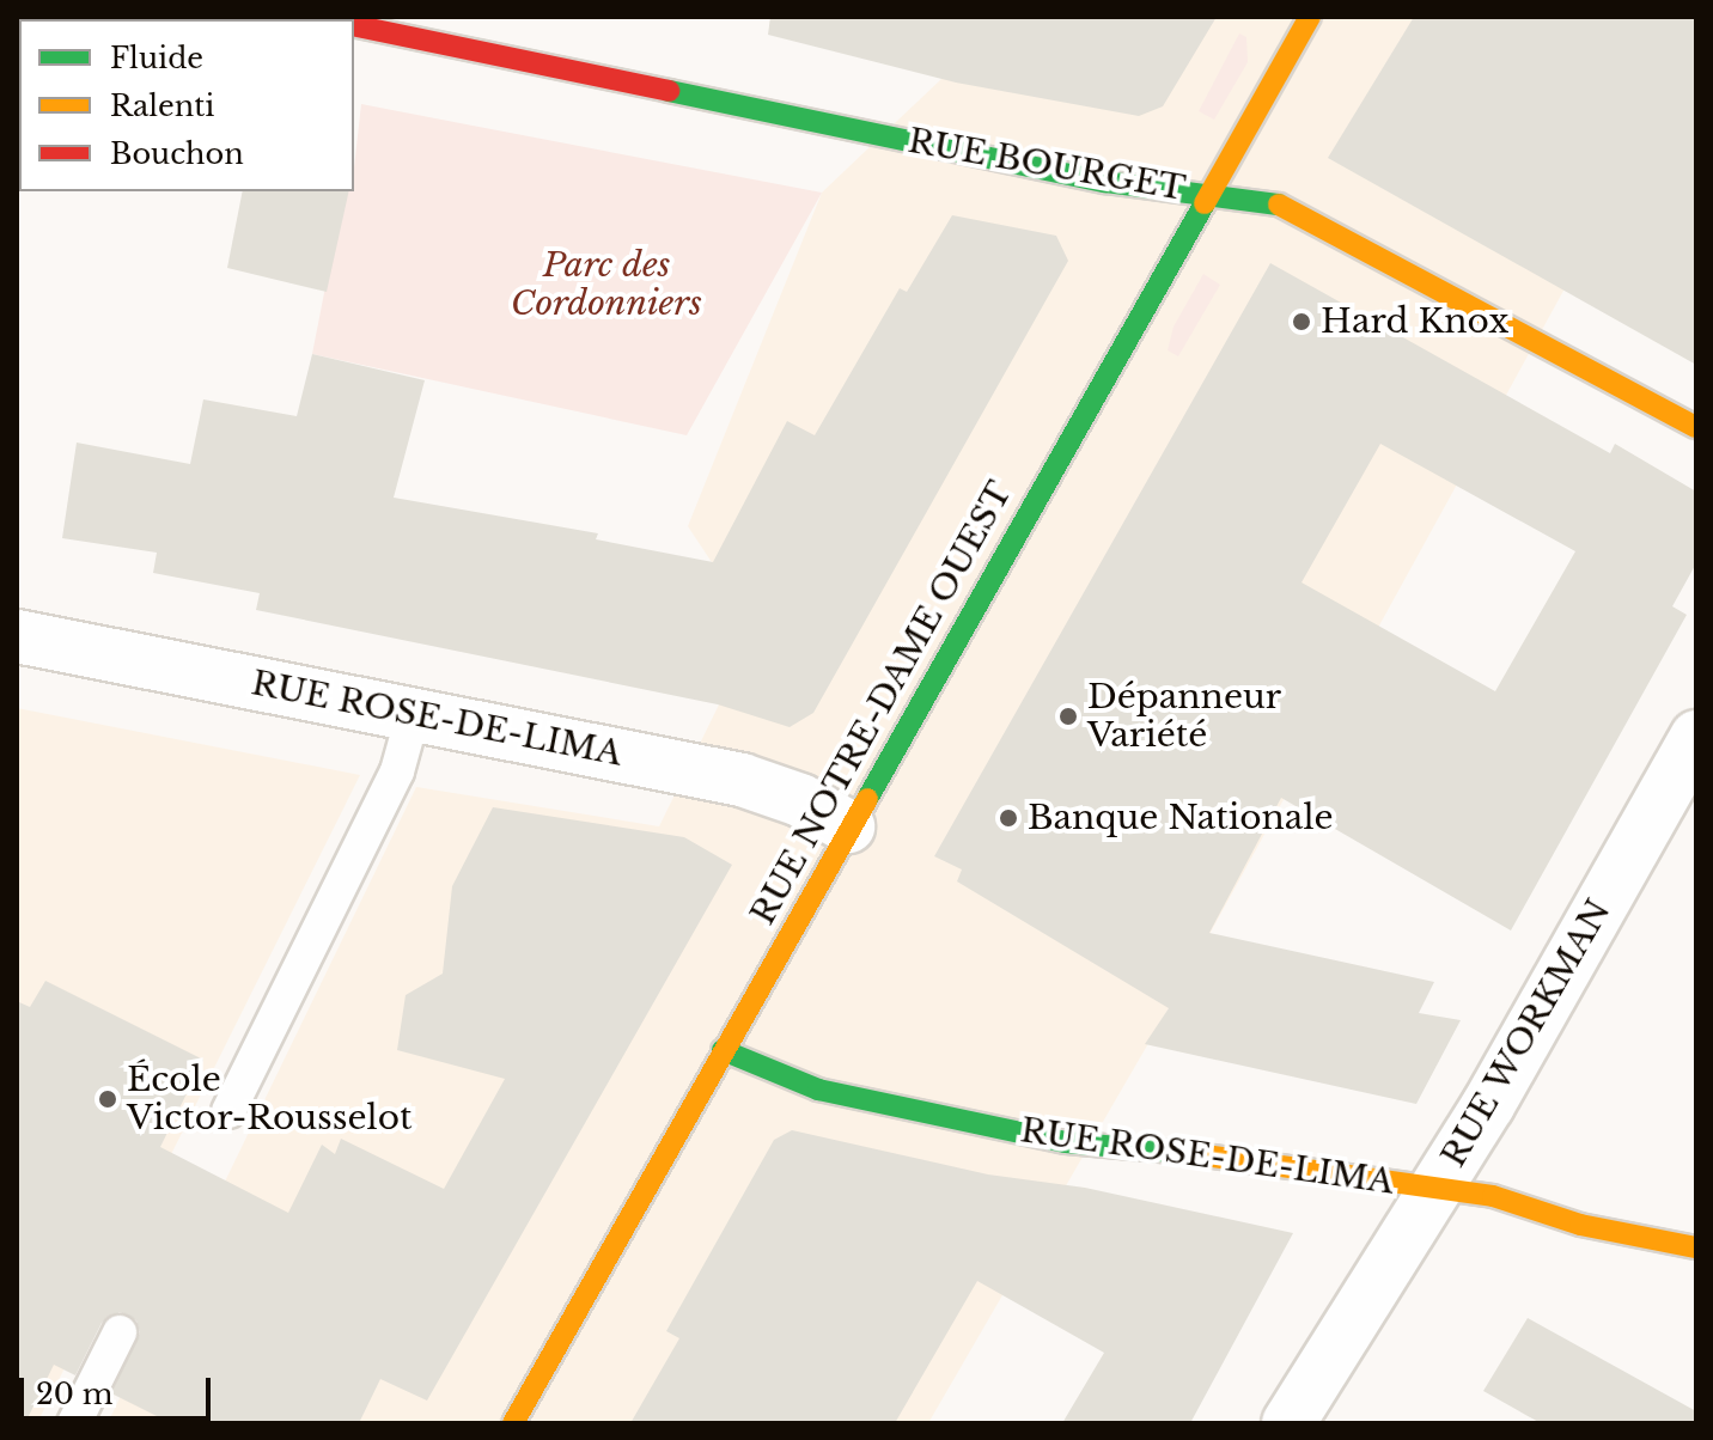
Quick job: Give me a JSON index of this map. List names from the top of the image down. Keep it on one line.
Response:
{"streets":{"street":["RUE BOURGET","RUE NOTRE-DAME OUEST","RUE ROSE-DE-LIMA","RUE WORKMAN"]},"crossings":[["RUE BOURGET","RUE NOTRE-DAME OUEST"],["RUE NOTRE-DAME OUEST","RUE ROSE-DE-LIMA"],["RUE ROSE-DE-LIMA","RUE WORKMAN"]],"parks":["Parc des Cordonniers"],"places":["Hard Knox","Dépanneur Variété","Banque Nationale","École Victor-Rousselot"],"legend":["Fluide","Ralenti","Bouchon"],"scale_bar":"20 m"}
